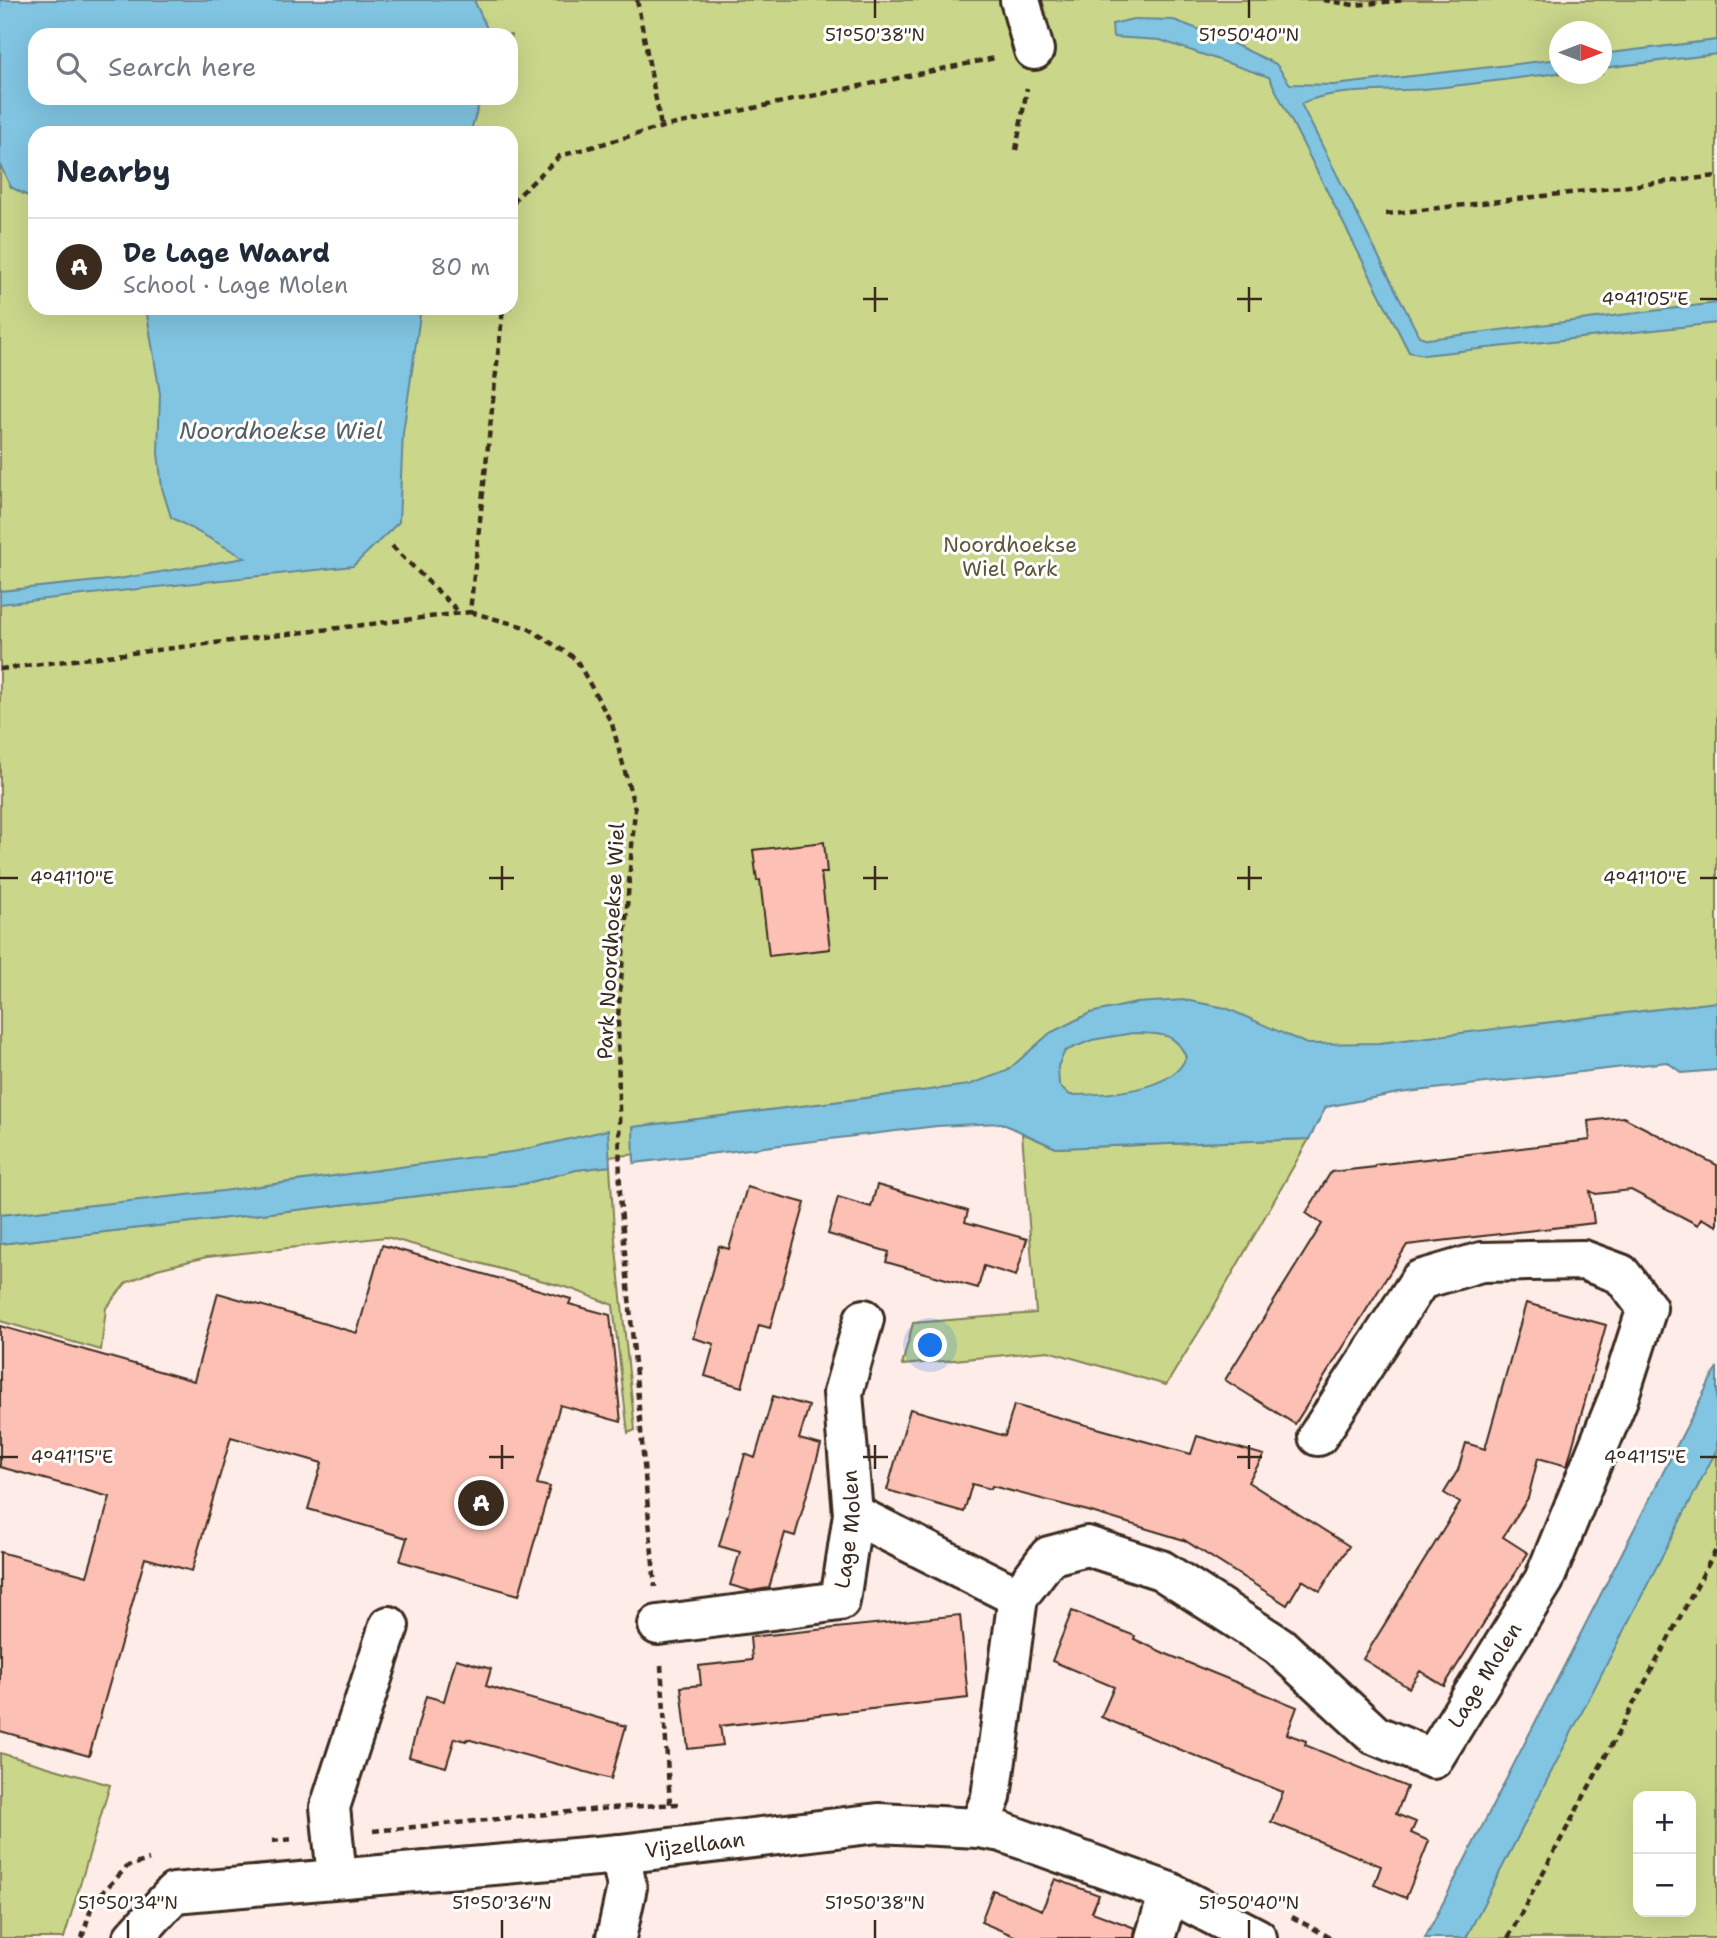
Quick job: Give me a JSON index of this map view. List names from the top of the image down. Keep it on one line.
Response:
{"streets":{"street":["Lage Molen","Vijzellaan"],"path":["Park Noordhoekse Wiel"]},"crossings":[["Park Noordhoekse Wiel","Lage Molen"],["Lage Molen","Vijzellaan"]],"water":["Noordhoekse Wiel"],"parks":["Noordhoekse Wiel Park"],"north":"right","page":{"search":"Search here","heading":"Nearby","list":[{"mark":"A","name":"De Lage Waard","note":"School · Lage Molen","value":"80 m"}],"pins":"A","map_buttons":["+","−"]},"coordinates":["51°50'38\"N","51°50'40\"N","4°41'05\"E","4°41'10\"E","4°41'15\"E","51°50'34\"N","51°50'36\"N"]}
